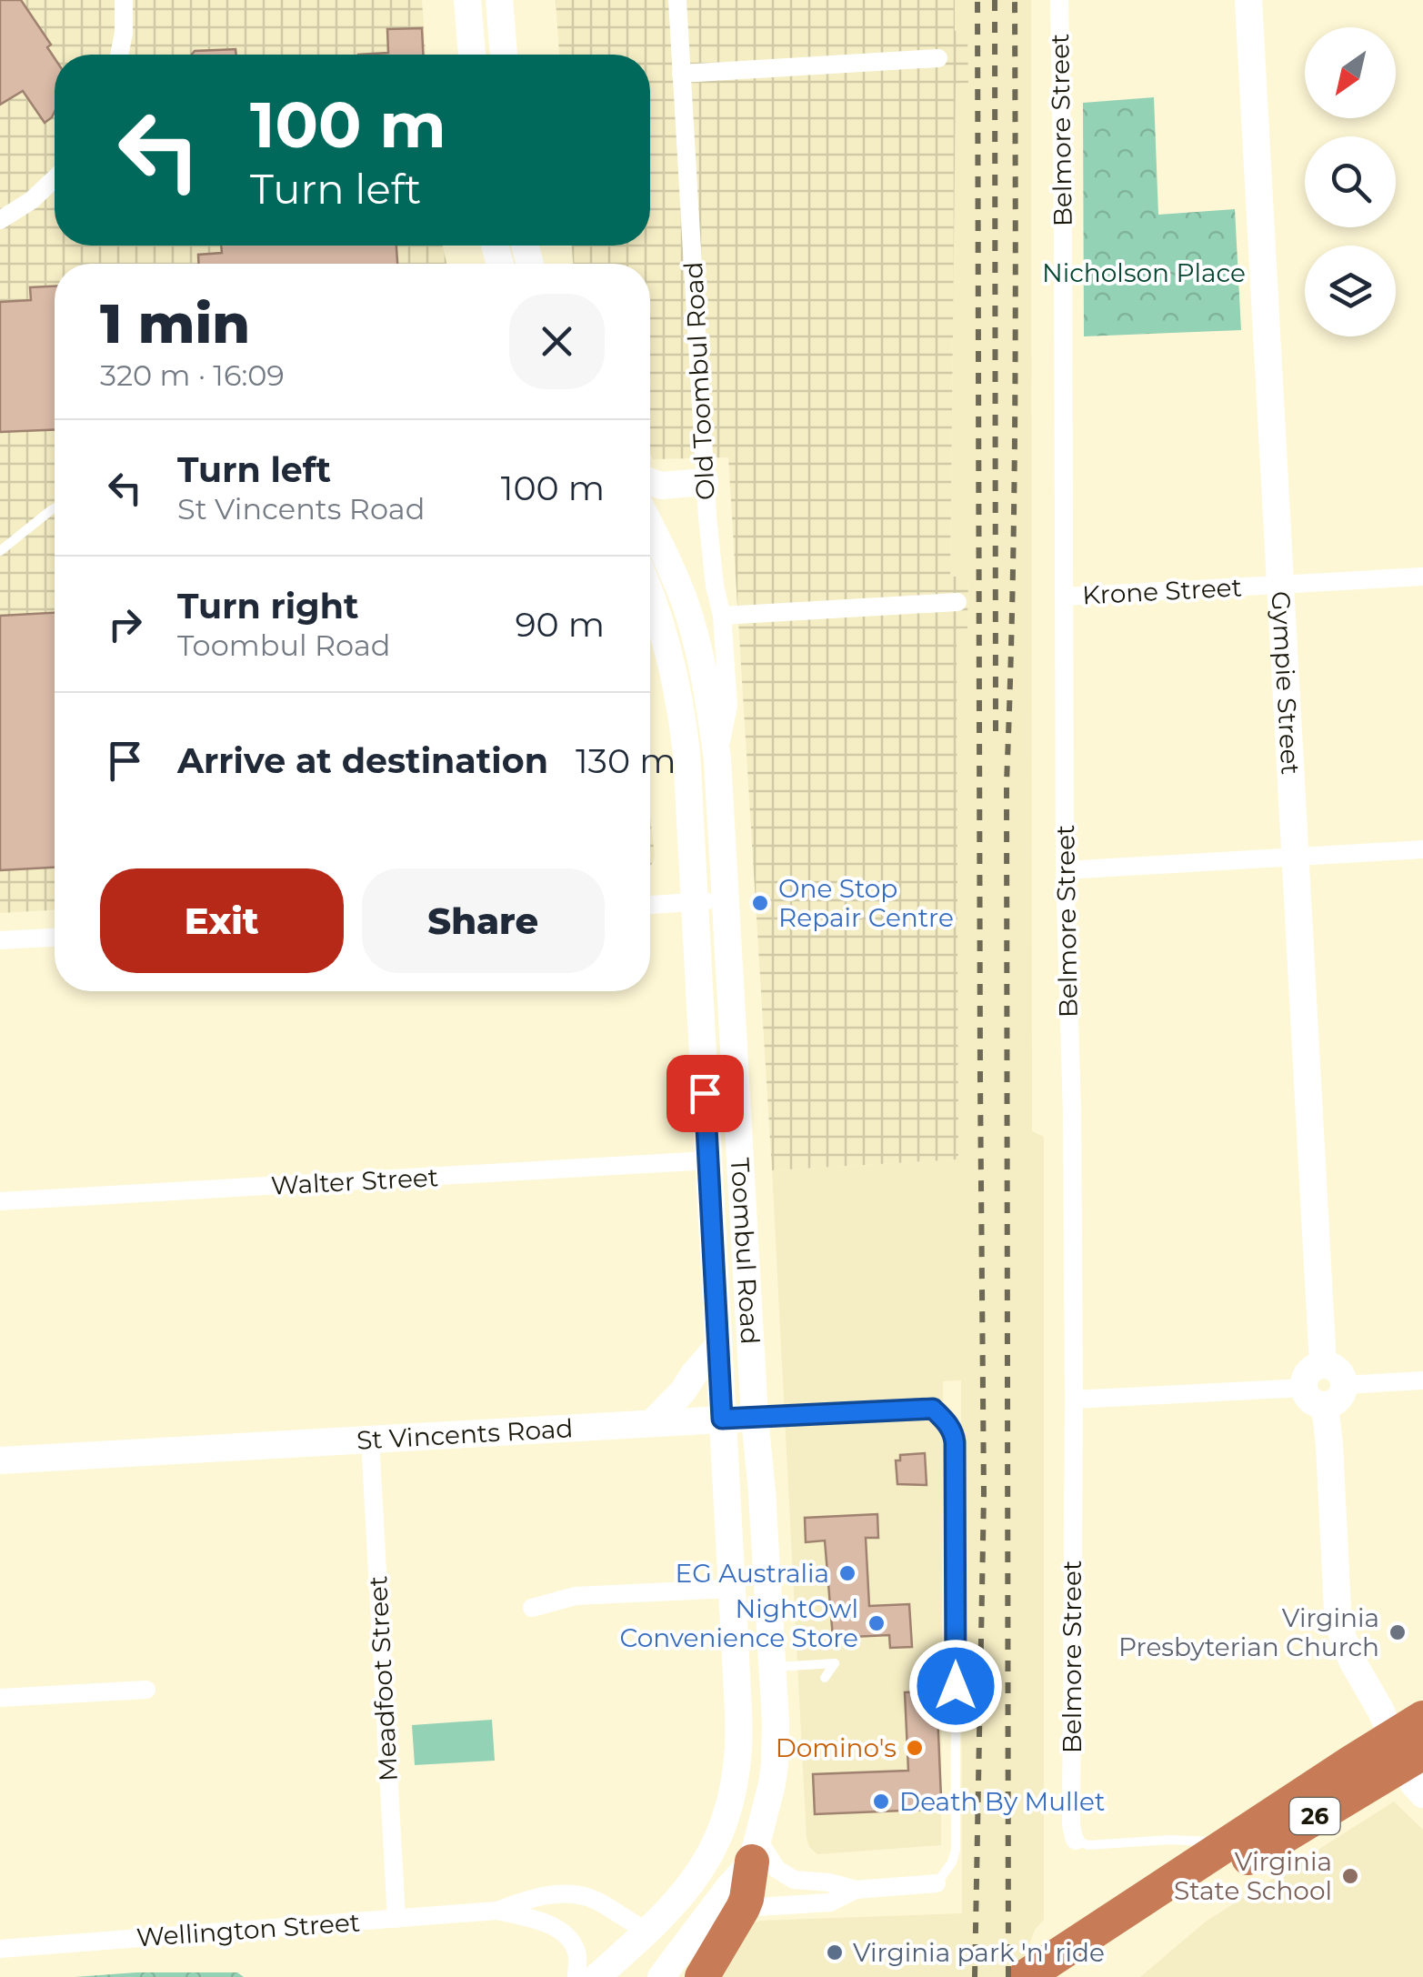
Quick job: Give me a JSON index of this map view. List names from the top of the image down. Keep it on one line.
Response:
{"streets":{"highway":["26"],"main road":["Gympie Street","Toombul Road","St Vincents Road"],"street":["Belmore Street","Old Toombul Road","Krone Street","Walter Street","Meadfoot Street","Wellington Street"]},"crossings":[["Belmore Street","Krone Street"],["Old Toombul Road","Toombul Road"],["Krone Street","Gympie Street"],["Walter Street","Toombul Road"],["Toombul Road","St Vincents Road"],["Toombul Road","Wellington Street"],["St Vincents Road","Meadfoot Street"],["Meadfoot Street","Wellington Street"]],"parks":["Nicholson Place"],"places":["One Stop Repair Centre","EG Australia","NightOwl Convenience Store","Virginia Presbyterian Church","Domino's","Death By Mullet","Virginia State School","Virginia park 'n' ride"],"north":"bottom left","page":{"turn":["100 m","Turn left"],"heading":["1 min","320 m · 16:09"],"list":[{"name":"Turn left","note":"St Vincents Road","value":"100 m"},{"name":"Turn right","note":"Toombul Road","value":"90 m"},{"name":"Arrive at destination","value":"130 m"}],"buttons":["Exit","Share"]}}
